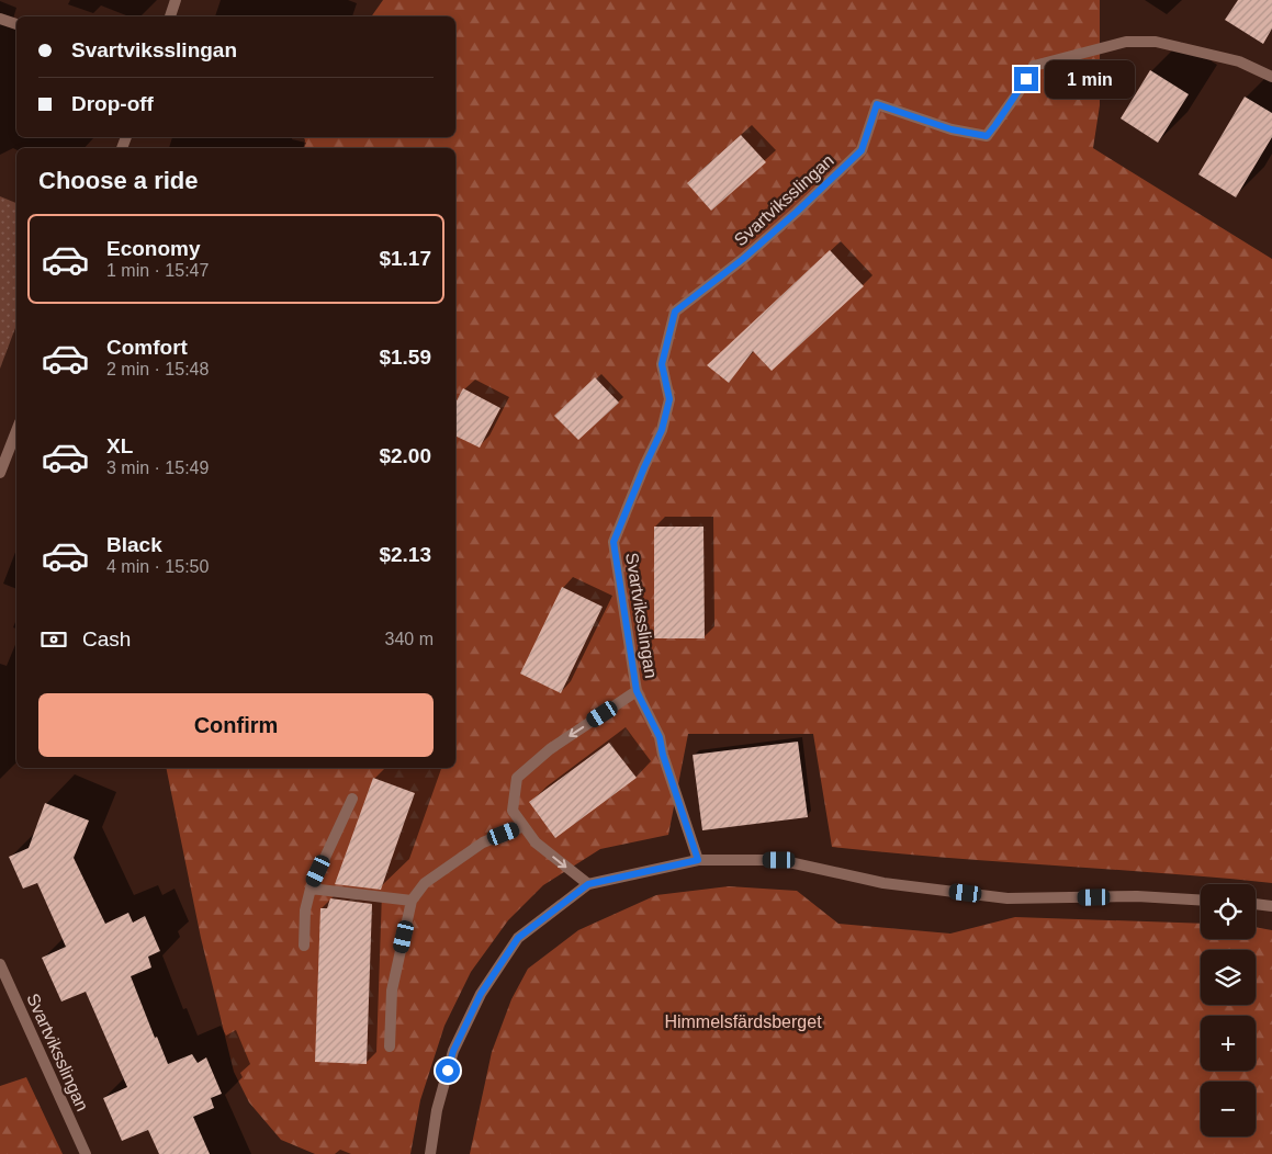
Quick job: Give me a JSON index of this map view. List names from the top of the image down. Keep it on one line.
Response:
{"streets":{"street":["Svartviksslingan"]},"parks":["Himmelsfärdsberget"],"page":{"banner":["Svartviksslingan","Drop-off"],"bubble":"1 min","heading":"Choose a ride","list":[{"name":"Economy","note":"1 min · 15:47","value":"$1.17"},{"name":"Comfort","note":"2 min · 15:48","value":"$1.59"},{"name":"XL","note":"3 min · 15:49","value":"$2.00"},{"name":"Black","note":"4 min · 15:50","value":"$2.13"}],"pay":["Cash","340 m"],"buttons":"Confirm","map_buttons":["+","−"]}}
